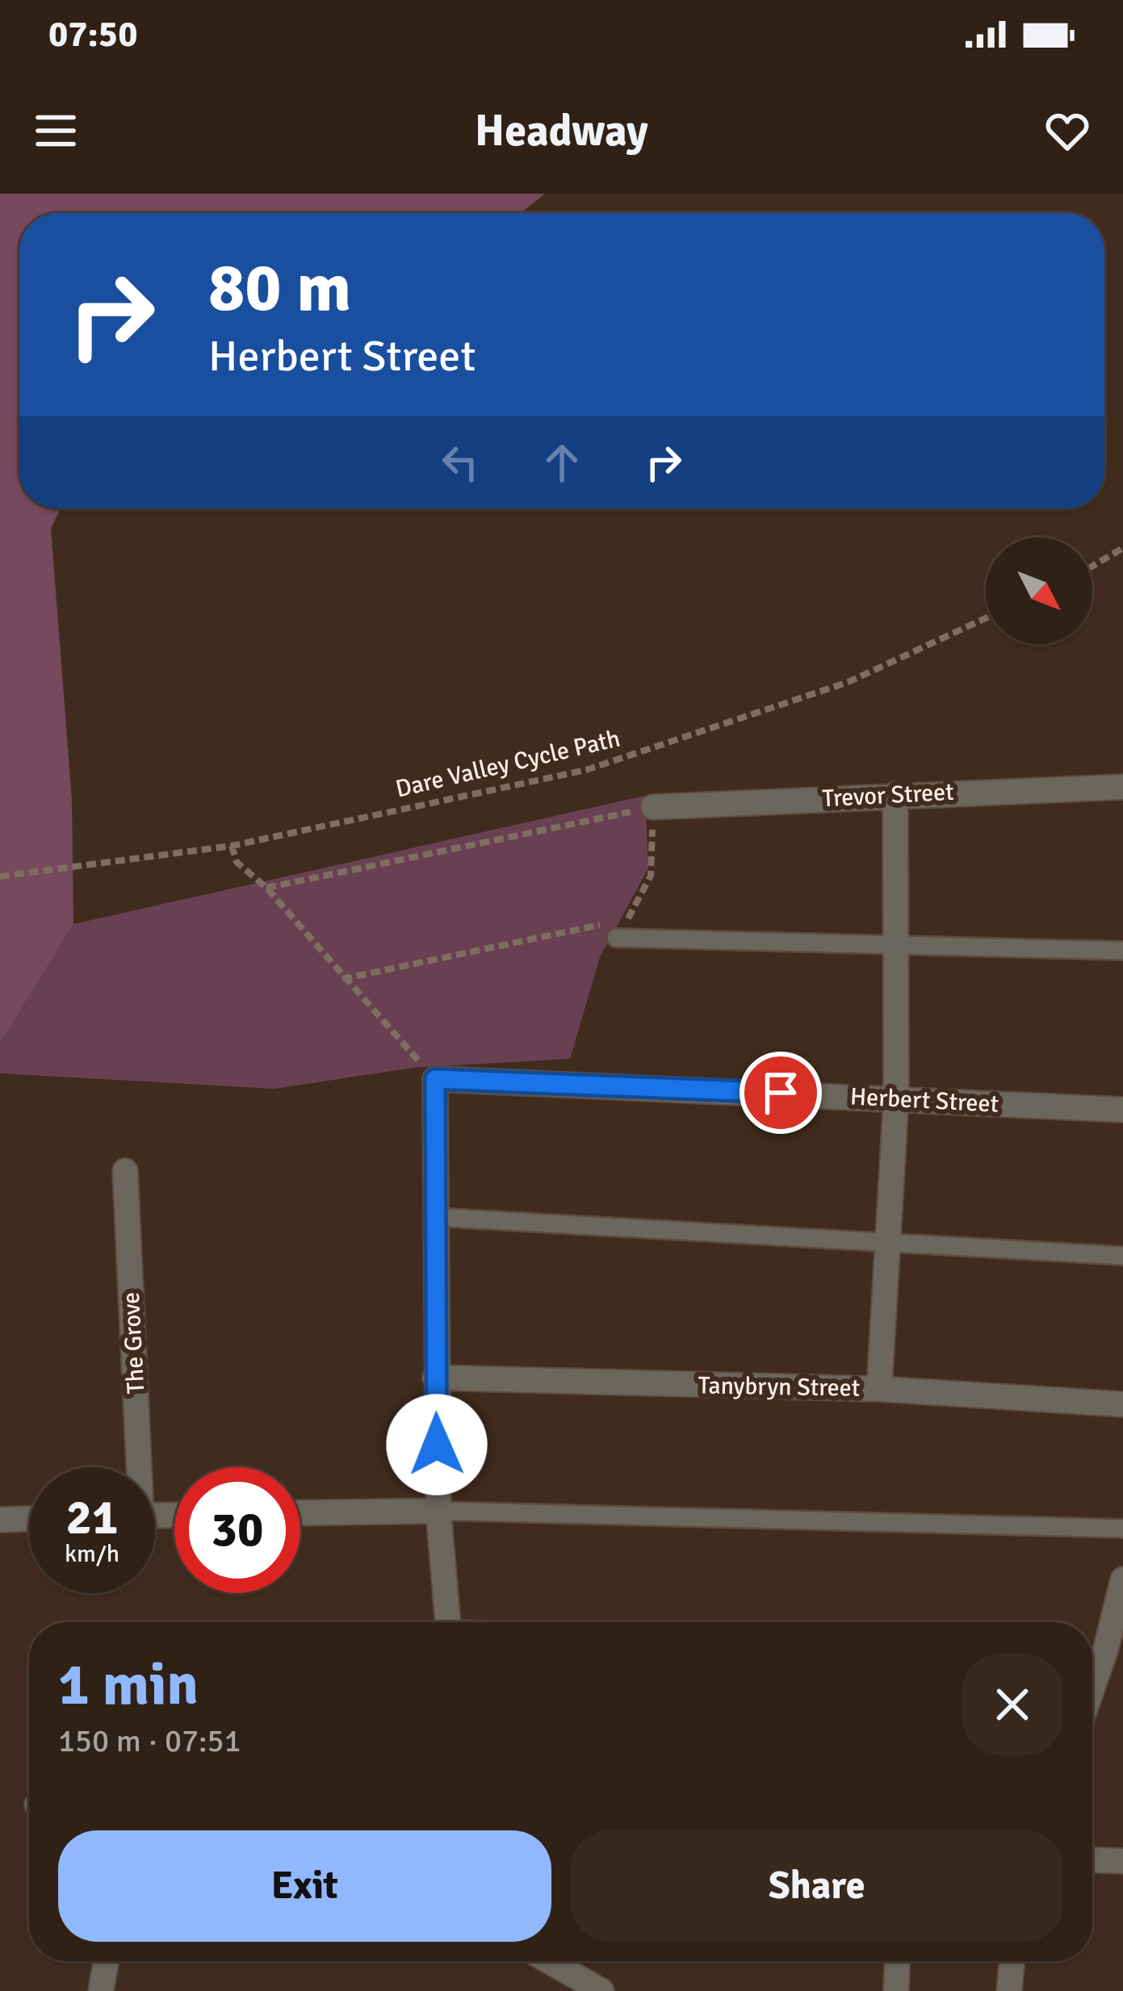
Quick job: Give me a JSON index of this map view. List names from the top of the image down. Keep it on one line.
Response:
{"streets":{"street":["Trevor Street","Herbert Street","The Grove","Tanybryn Street"],"path":["Dare Valley Cycle Path"]},"north":"bottom right","page":{"status":"07:50","header":"Headway","turn":["80 m","Herbert Street"],"speed":"21 km/h","limit":"30","heading":["1 min","150 m · 07:51"],"buttons":["Exit","Share"]}}
